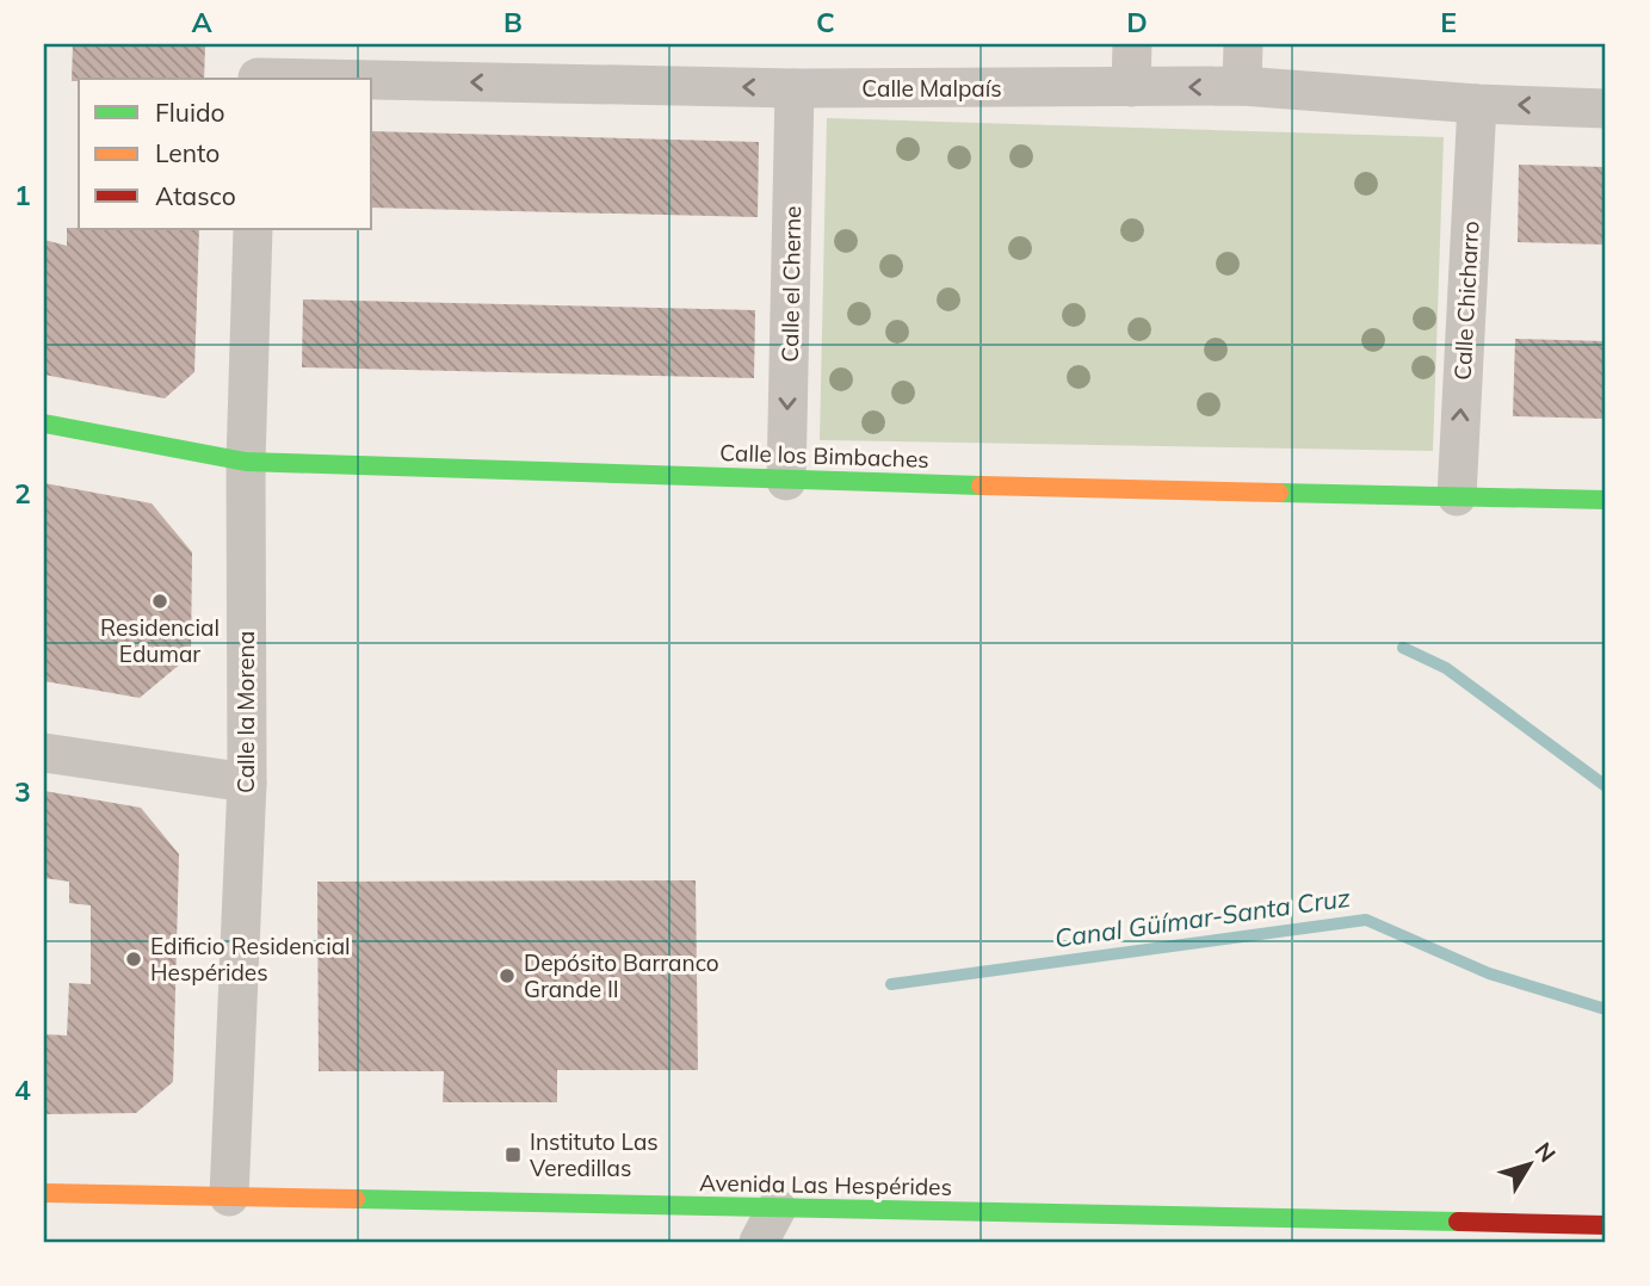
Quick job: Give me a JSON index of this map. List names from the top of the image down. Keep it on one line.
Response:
{"streets":{"street":["Calle Malpaís","Calle el Cherne","Calle Chicharro","Calle los Bimbaches","Calle la Morena","Avenida Las Hespérides"]},"crossings":[["Calle Malpaís","Calle el Cherne"],["Calle Malpaís","Calle Chicharro"],["Calle el Cherne","Calle los Bimbaches"],["Calle Chicharro","Calle los Bimbaches"],["Calle los Bimbaches","Calle la Morena"],["Calle la Morena","Avenida Las Hespérides"]],"one_way":["Calle Malpaís","Calle el Cherne","Calle Chicharro"],"water":["Canal Güímar-Santa Cruz"],"places":{"other":["Residencial Edumar","Edificio Residencial Hespérides","Depósito Barranco Grande II"],"transit":["Instituto Las Veredillas"]},"legend":["Fluido","Lento","Atasco"],"north":"top right","grid":{"columns":["A","B","C","D","E"],"rows":["1","2","3","4"]}}
